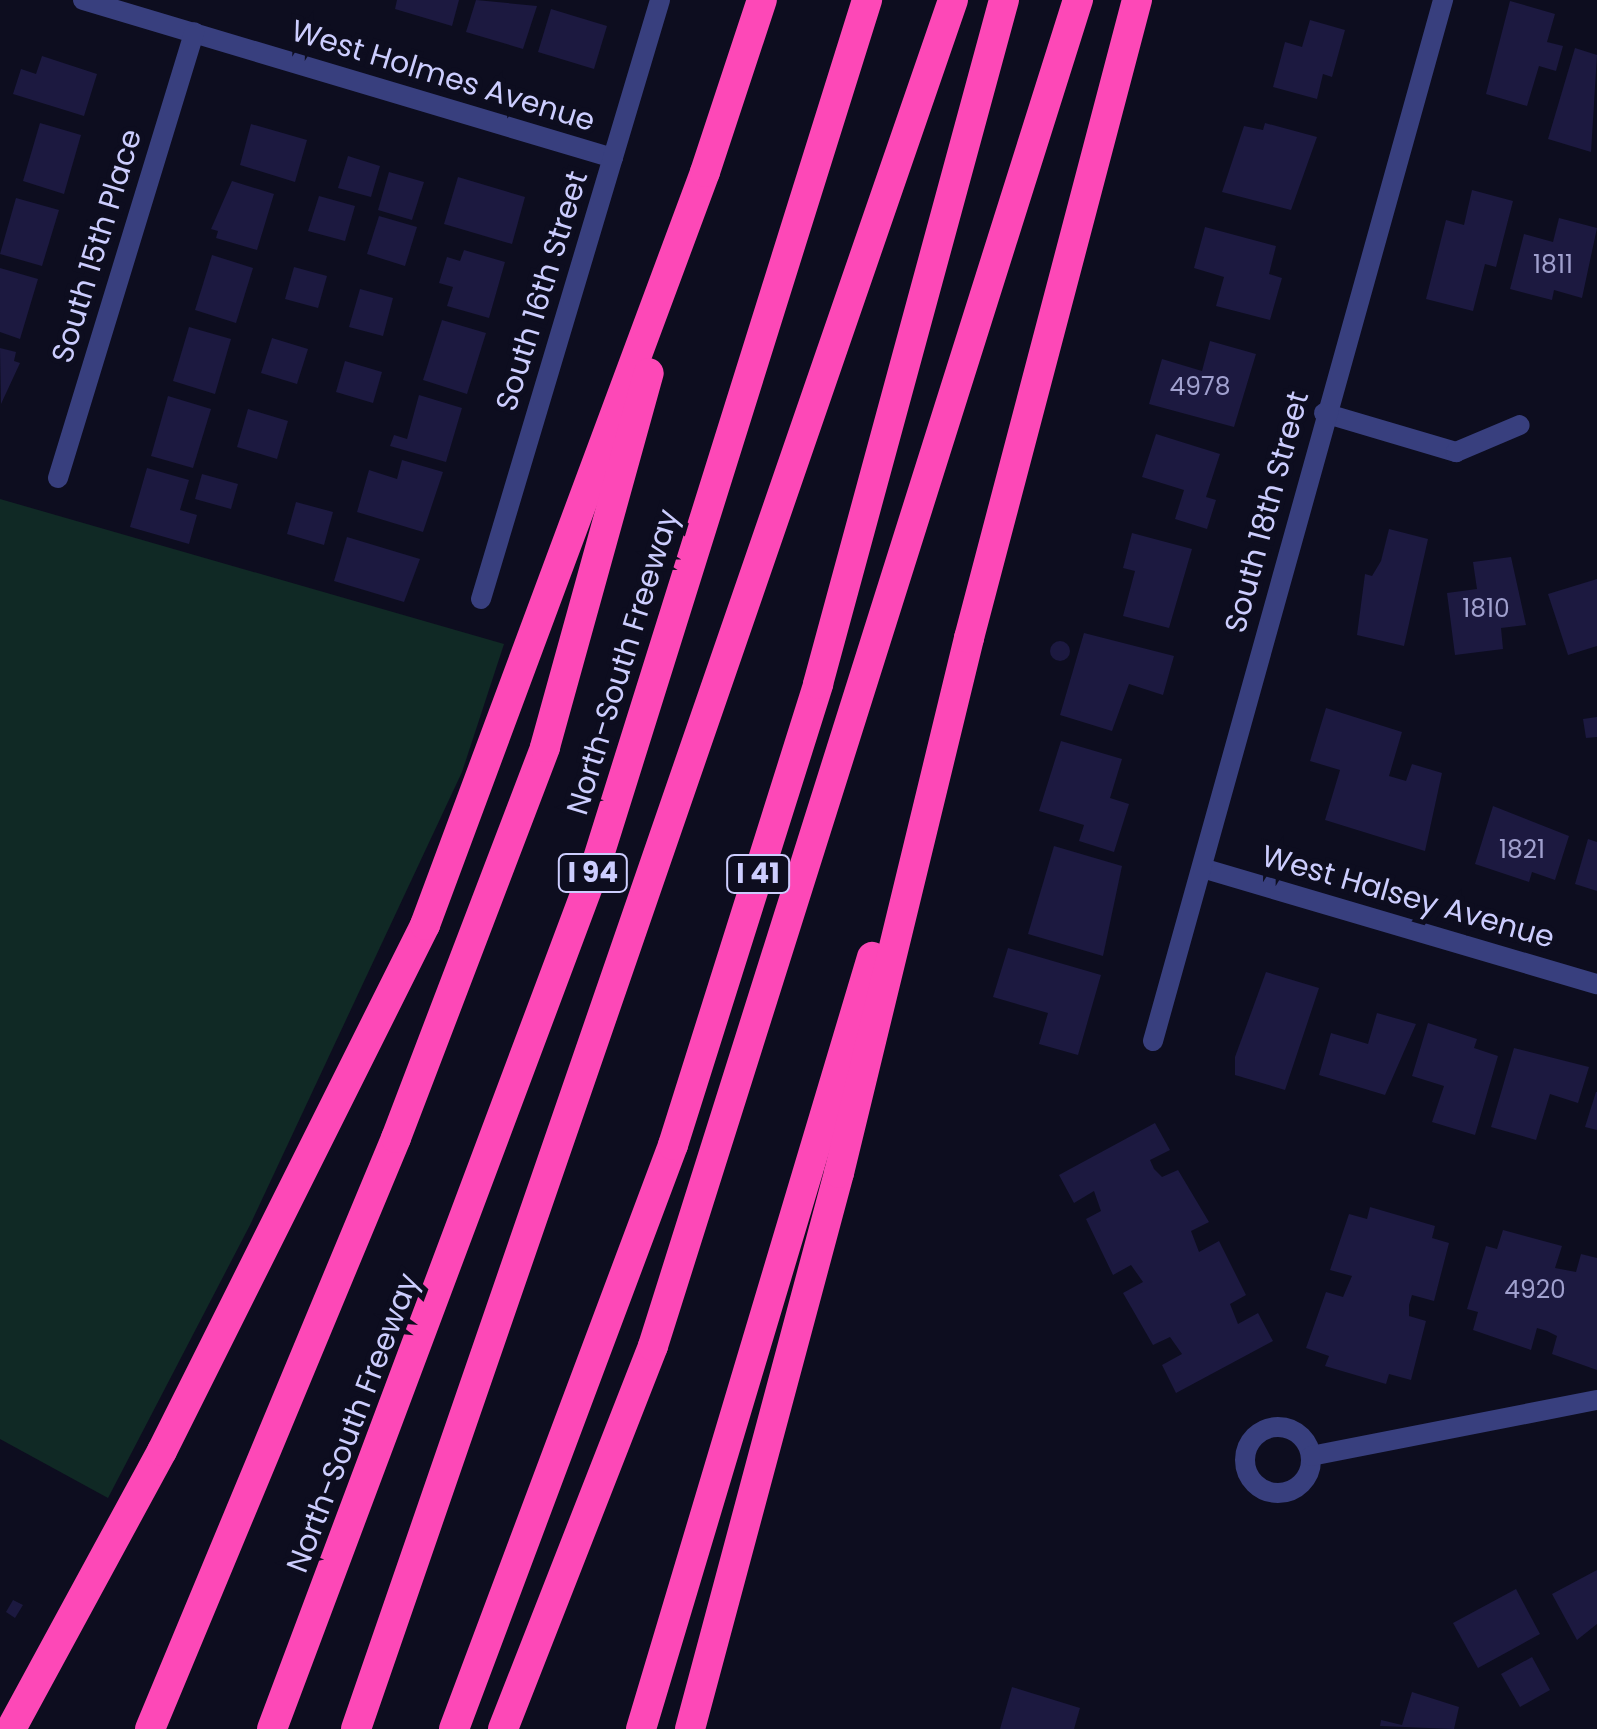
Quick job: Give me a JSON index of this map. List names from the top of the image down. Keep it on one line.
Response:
{"streets":{"highway":["North-South Freeway","I 94","I 41"],"street":["West Holmes Avenue","South 15th Place","South 16th Street","South 18th Street","West Halsey Avenue"]},"crossings":[["West Holmes Avenue","South 15th Place"],["West Holmes Avenue","South 16th Street"],["South 18th Street","West Halsey Avenue"]],"house_numbers":["1811","4978","1810","1821","4920"]}
